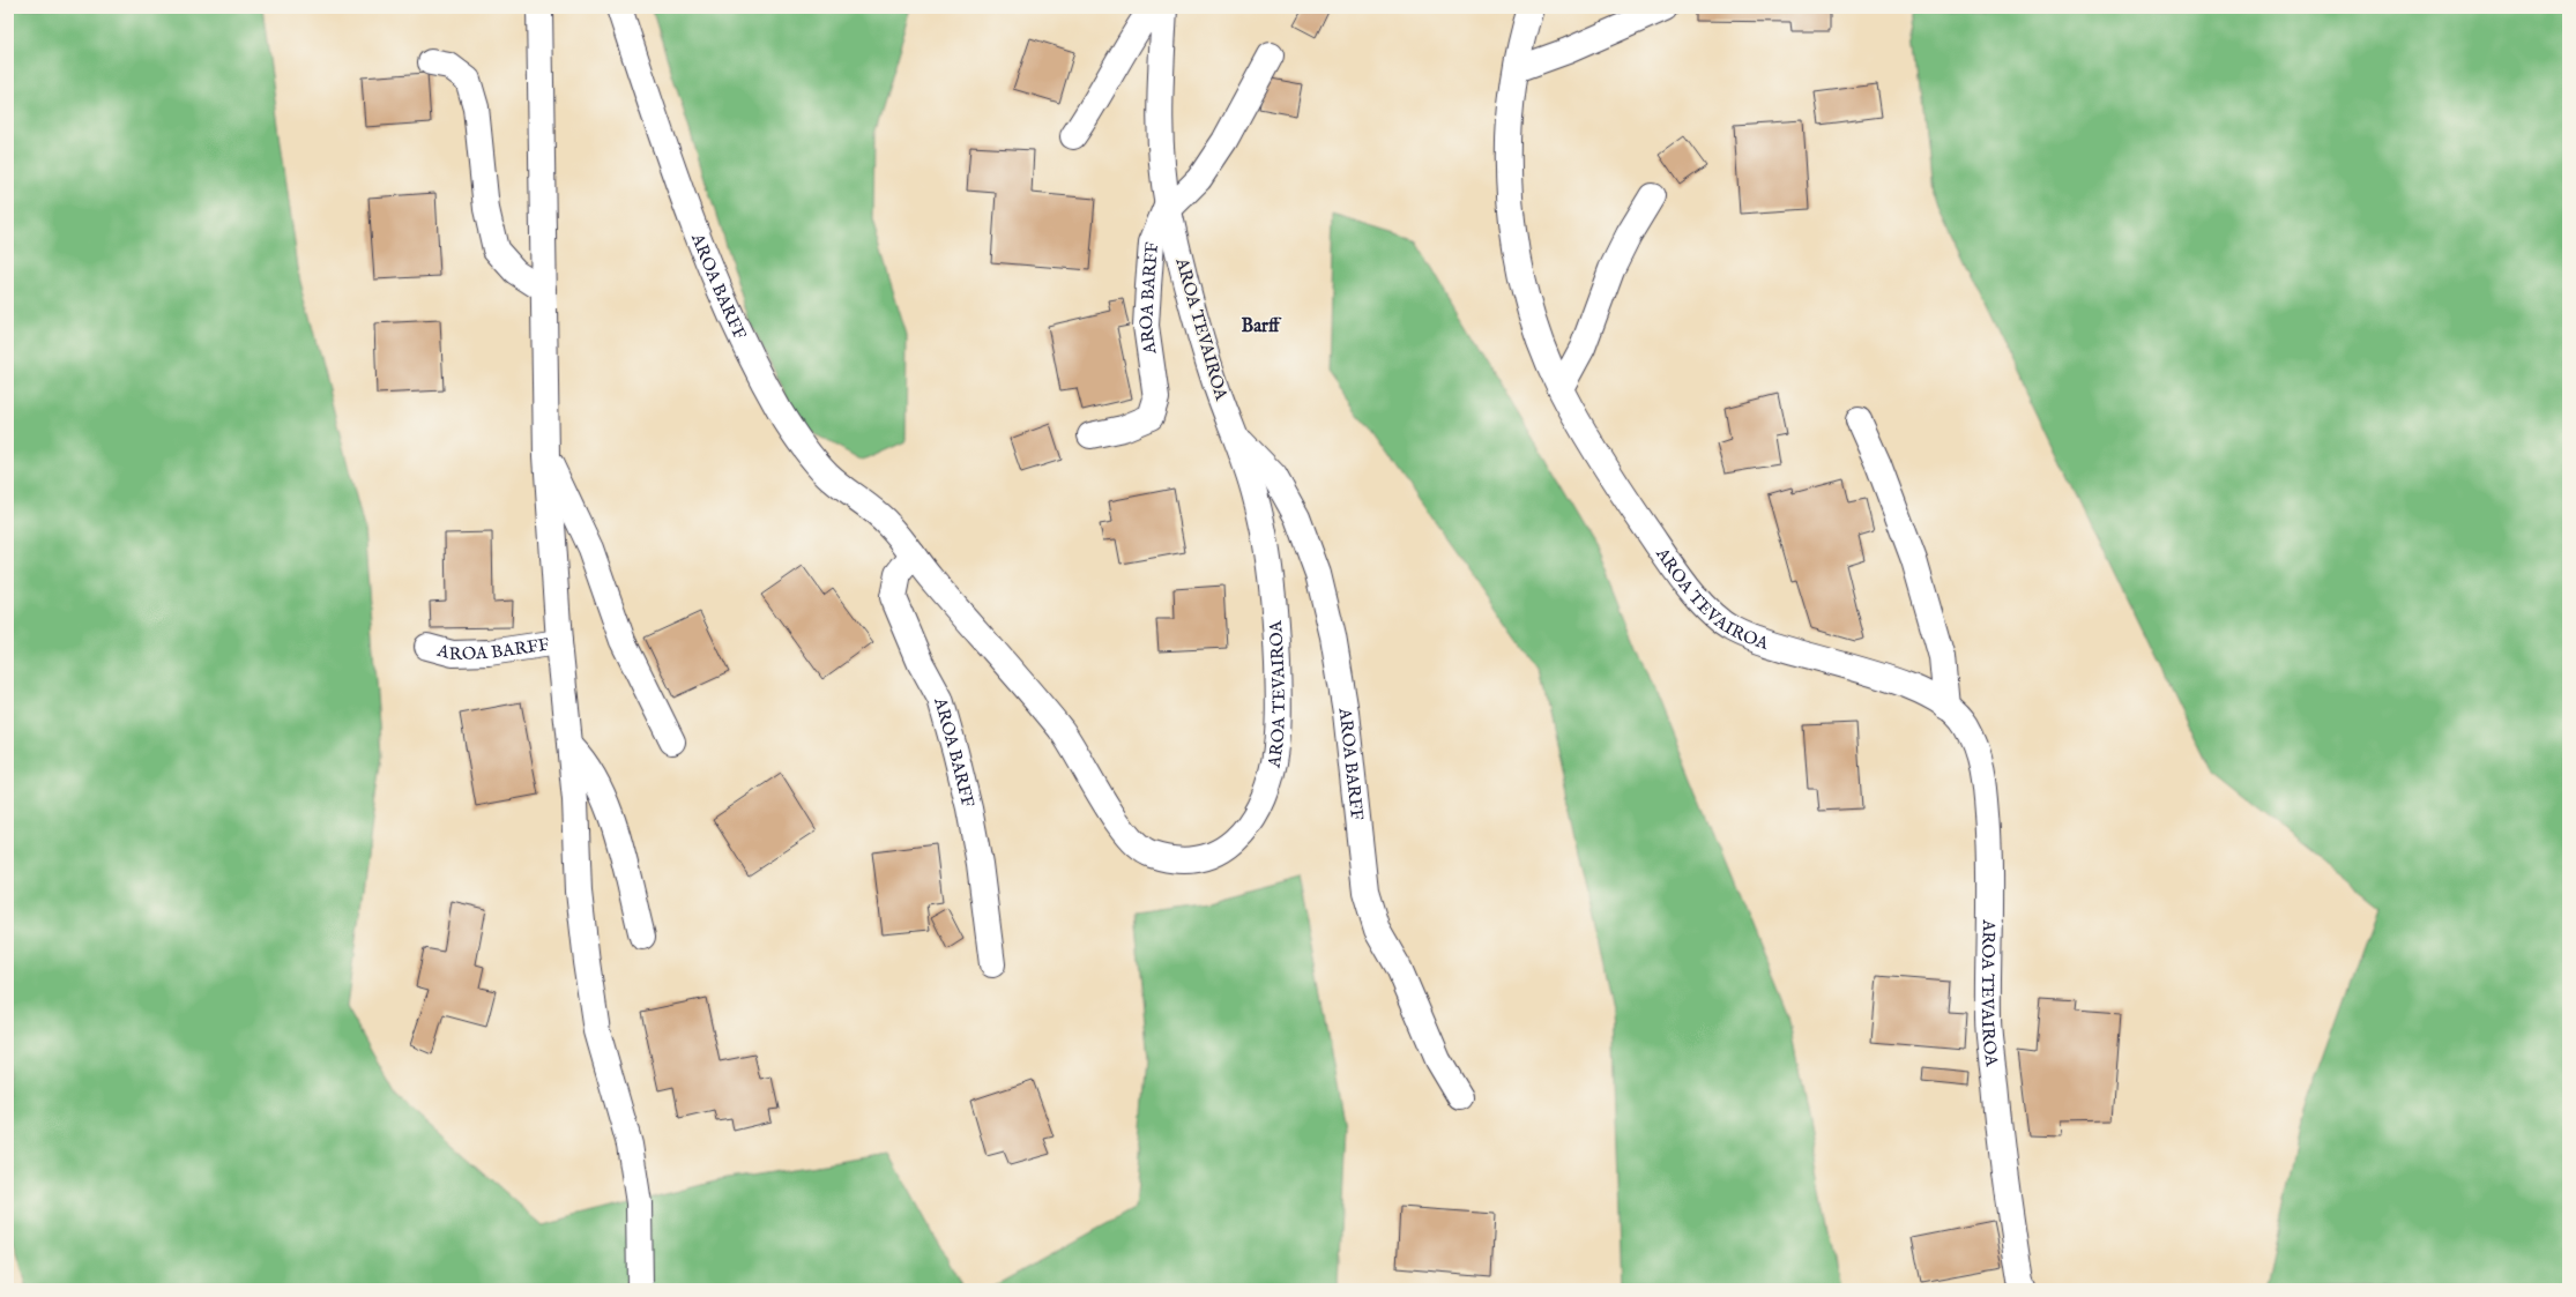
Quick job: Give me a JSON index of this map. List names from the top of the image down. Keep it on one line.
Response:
{"streets":{"street":["AROA BARFF","AROA TEVAIROA"]},"crossings":[["AROA BARFF","AROA TEVAIROA"]],"districts":["Barff"]}
